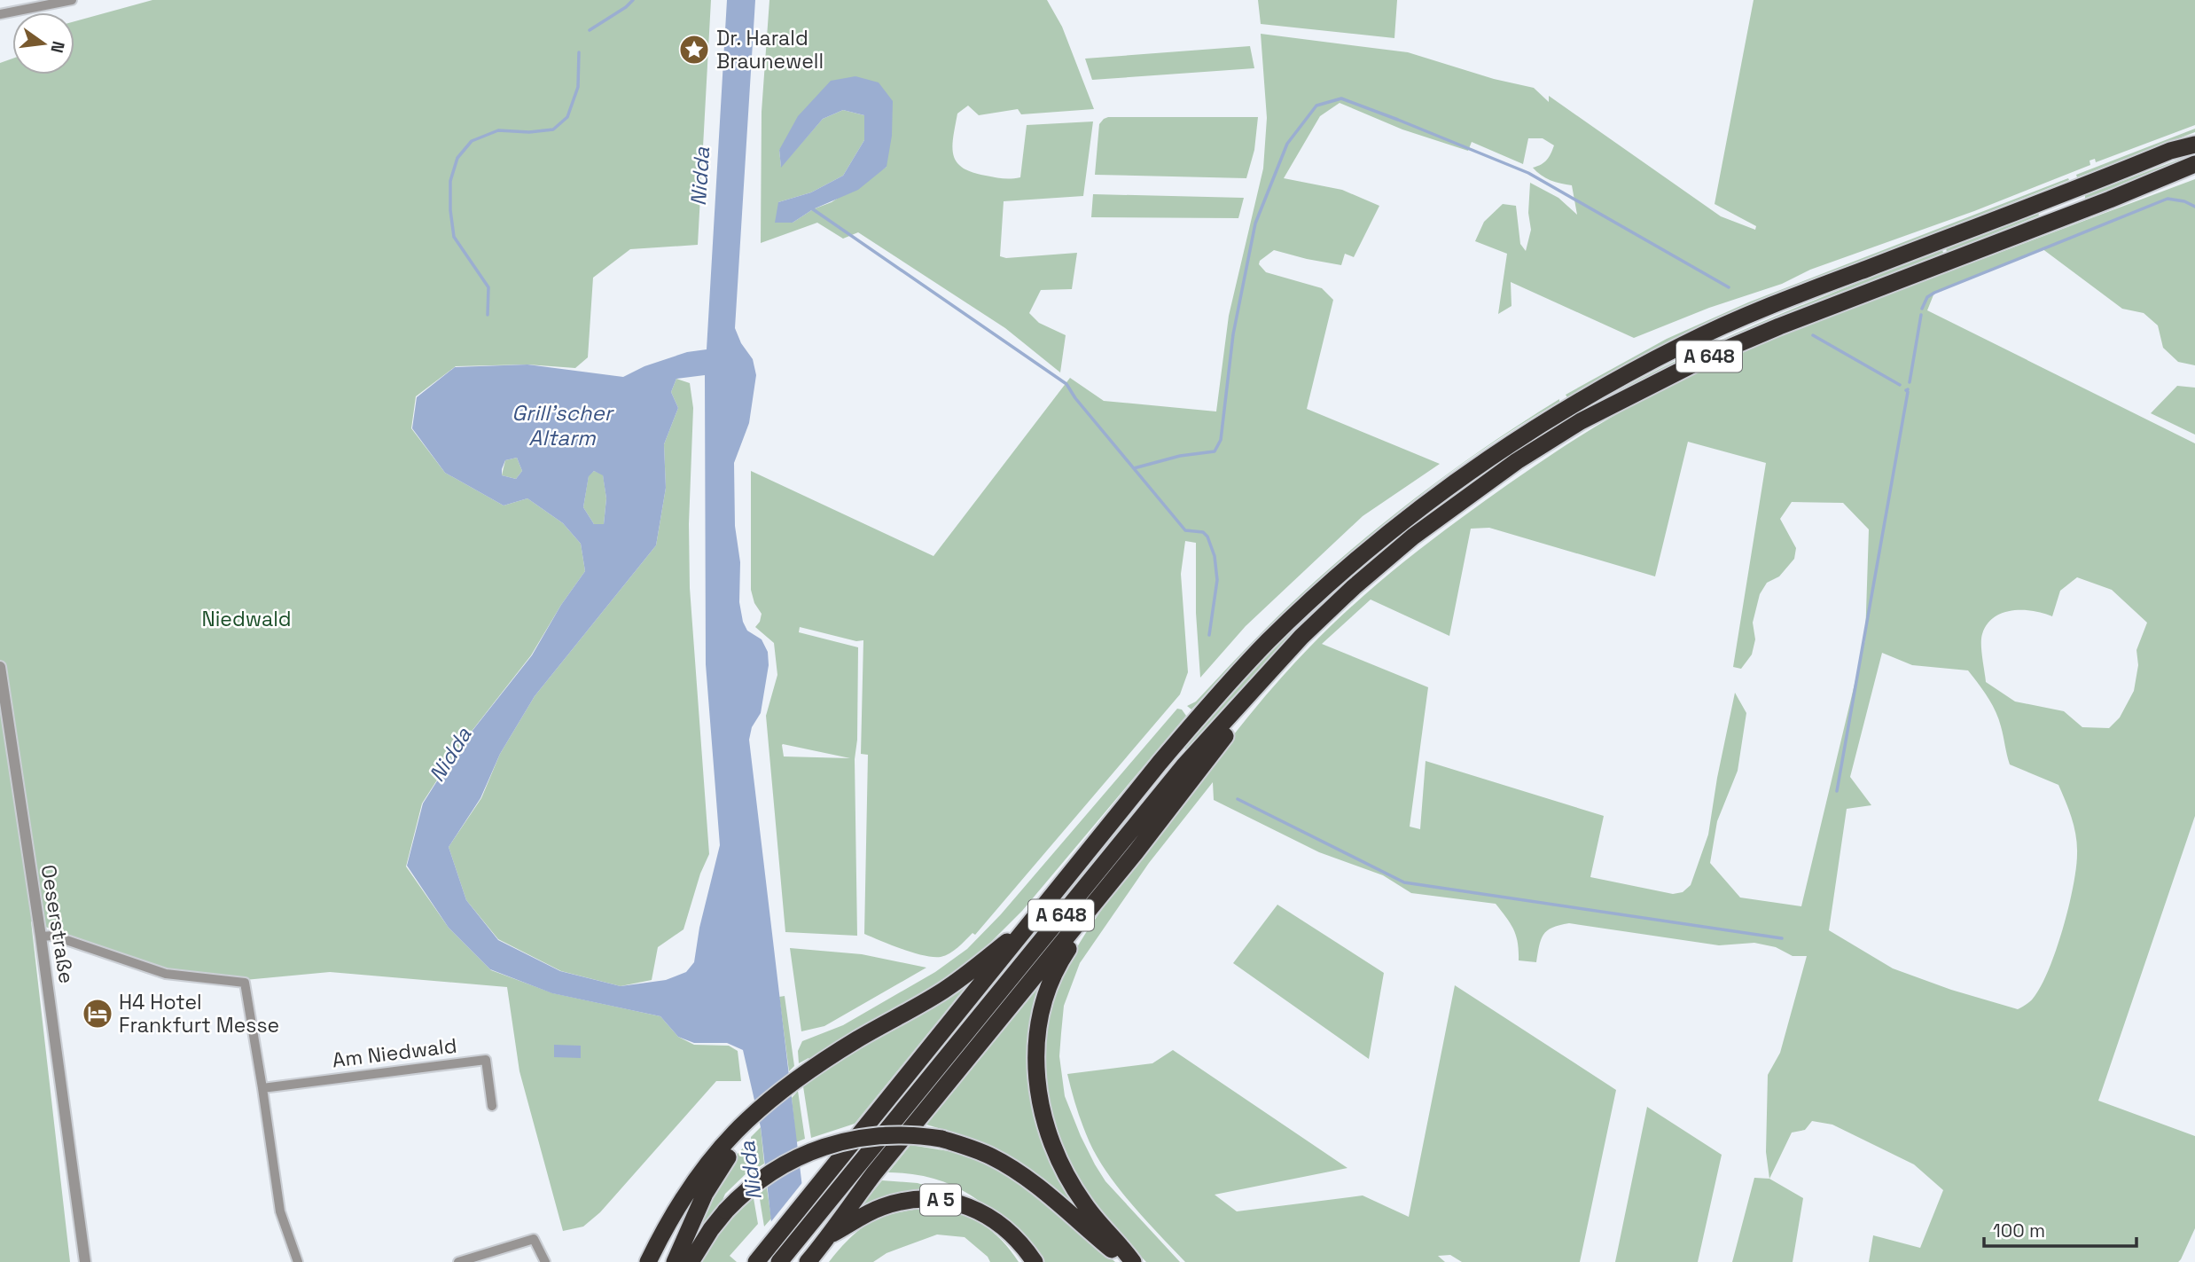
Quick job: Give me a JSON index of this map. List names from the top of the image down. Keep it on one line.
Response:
{"streets":{"highway":["A 648","A 5"],"street":["Oeserstraße","Am Niedwald"]},"crossings":[["A 648","A 5"]],"water":["Nidda","Grill’scher Altarm"],"parks":["Niedwald"],"places":{"place":["Dr. Harald Braunewell"],"hotel":["H4 Hotel Frankfurt Messe"]},"scale_bar":"100 m","north":"right"}
